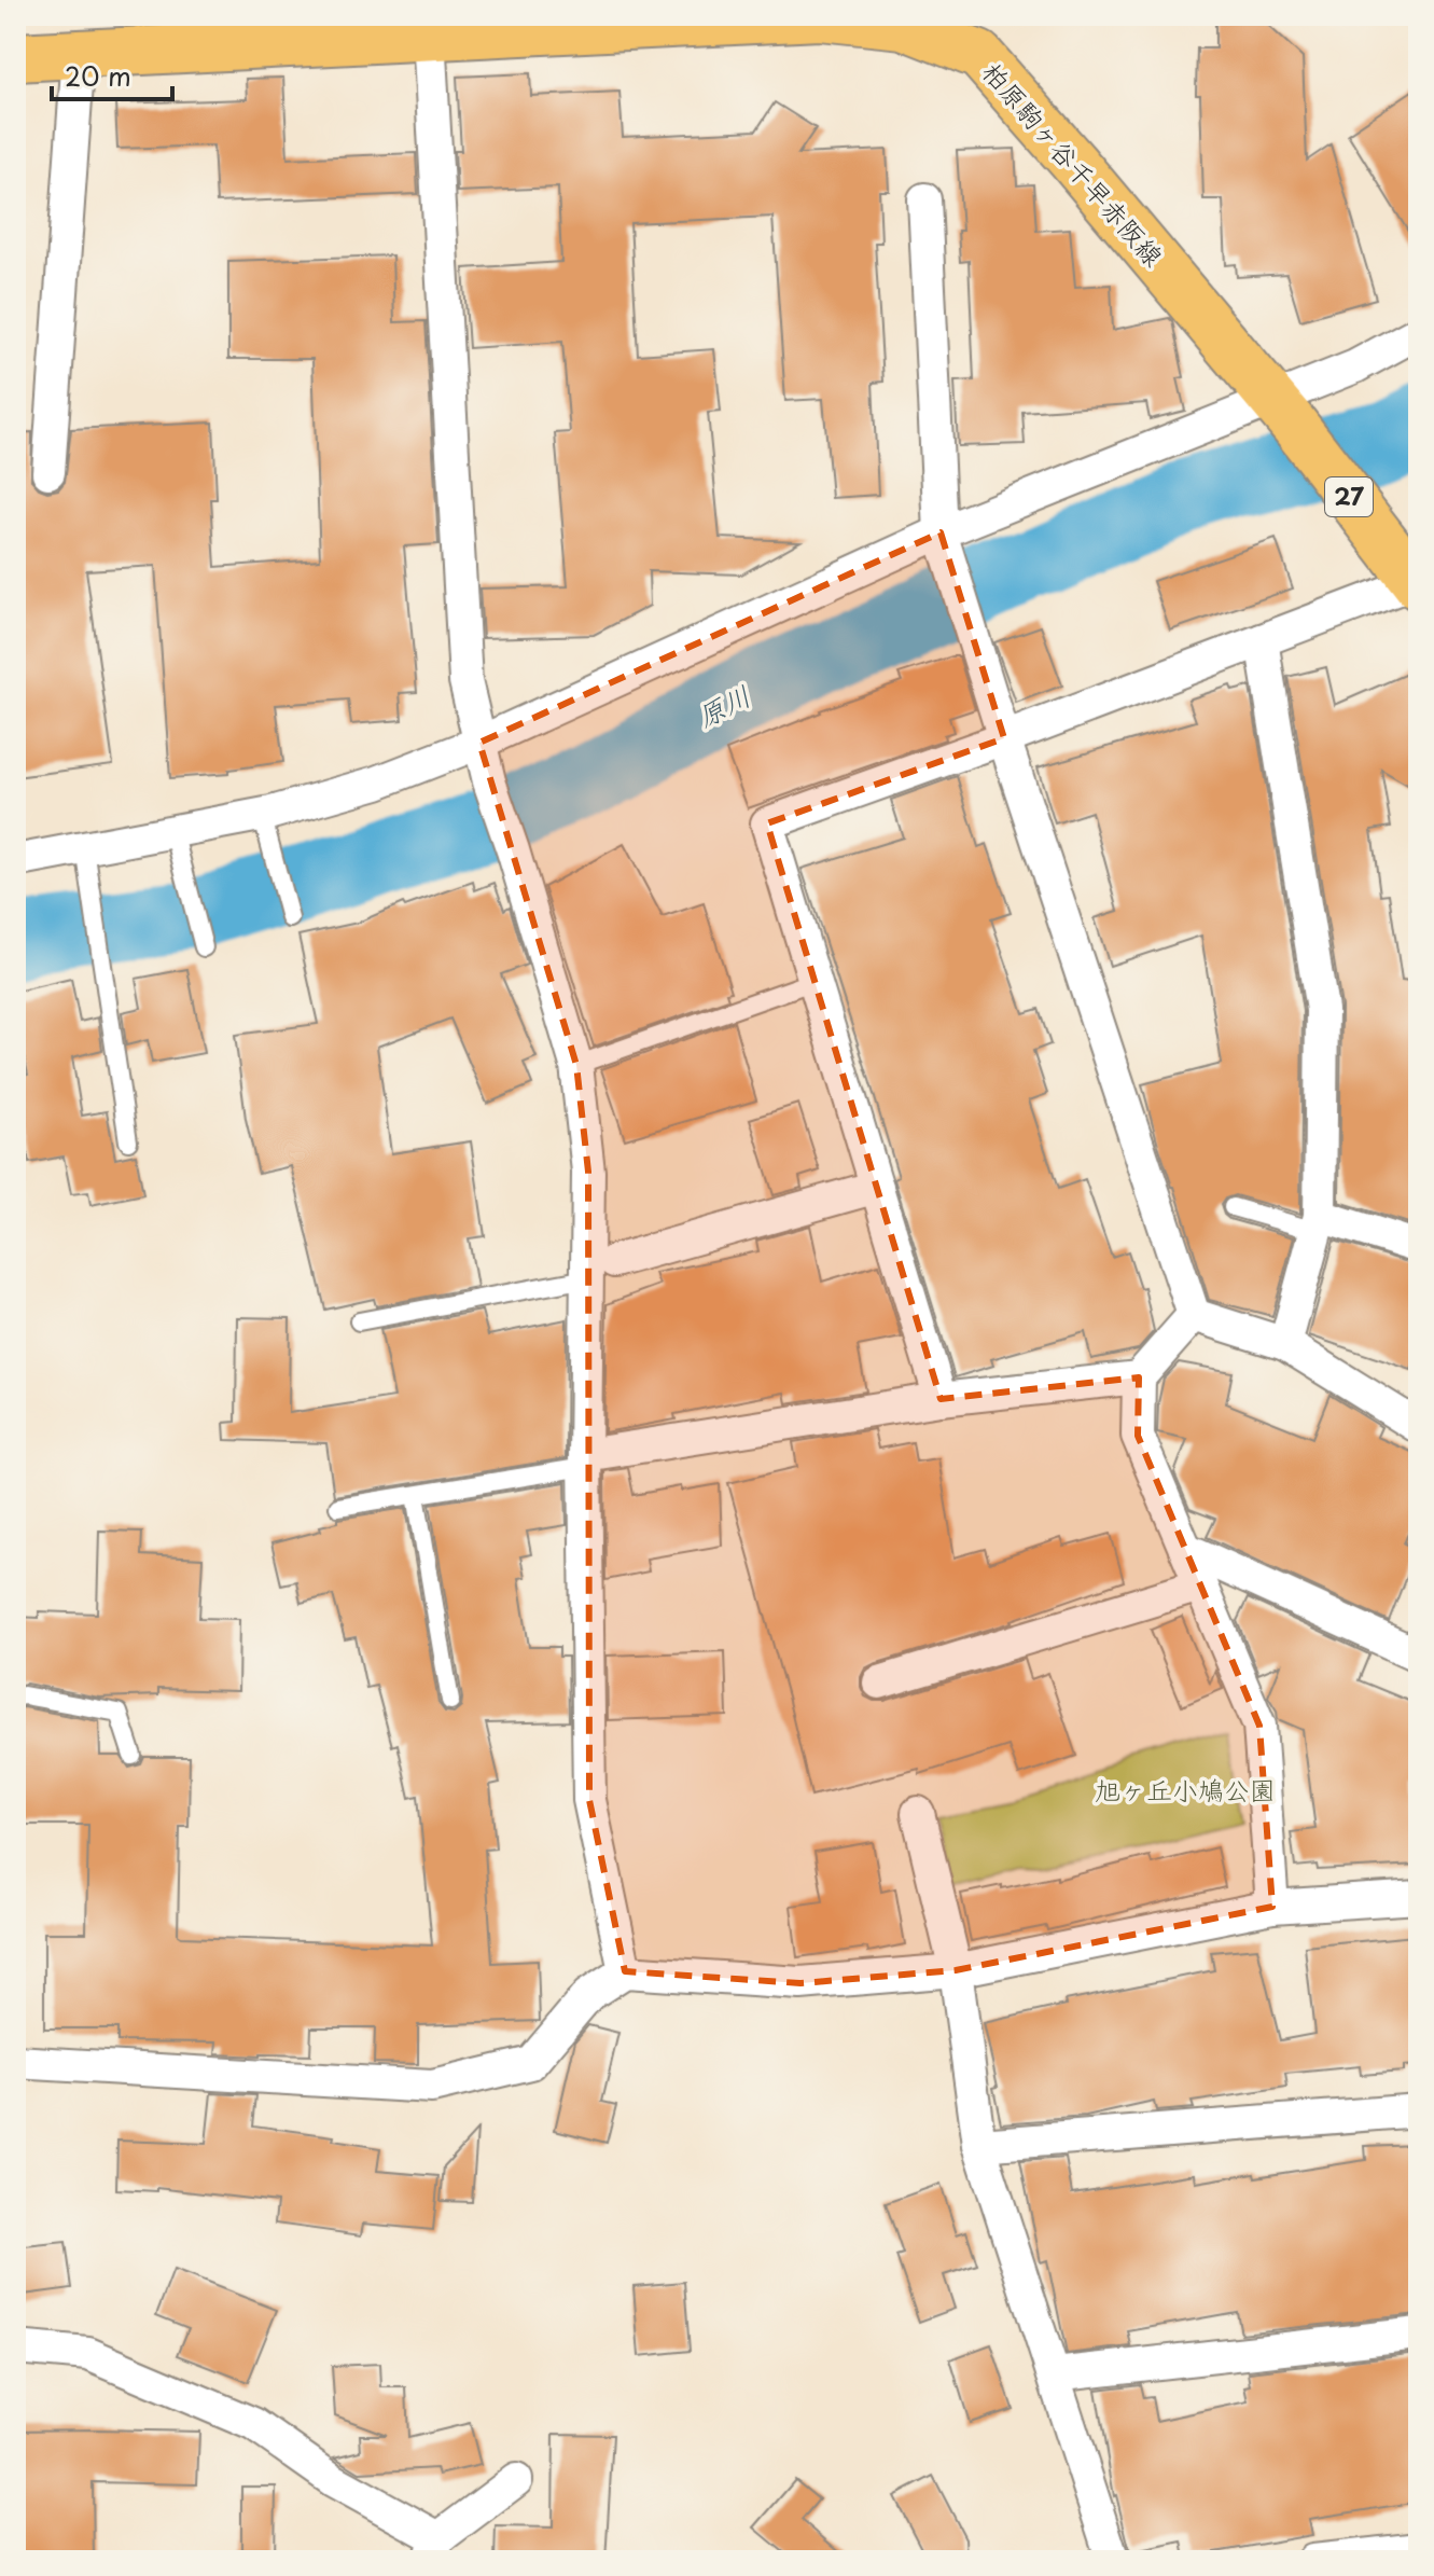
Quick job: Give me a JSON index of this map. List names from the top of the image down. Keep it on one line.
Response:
{"streets":{"main road":["柏原駒ヶ谷千早赤阪線","27"]},"water":["原川"],"parks":["旭ヶ丘小鳩公園"],"scale_bar":"20 m"}
